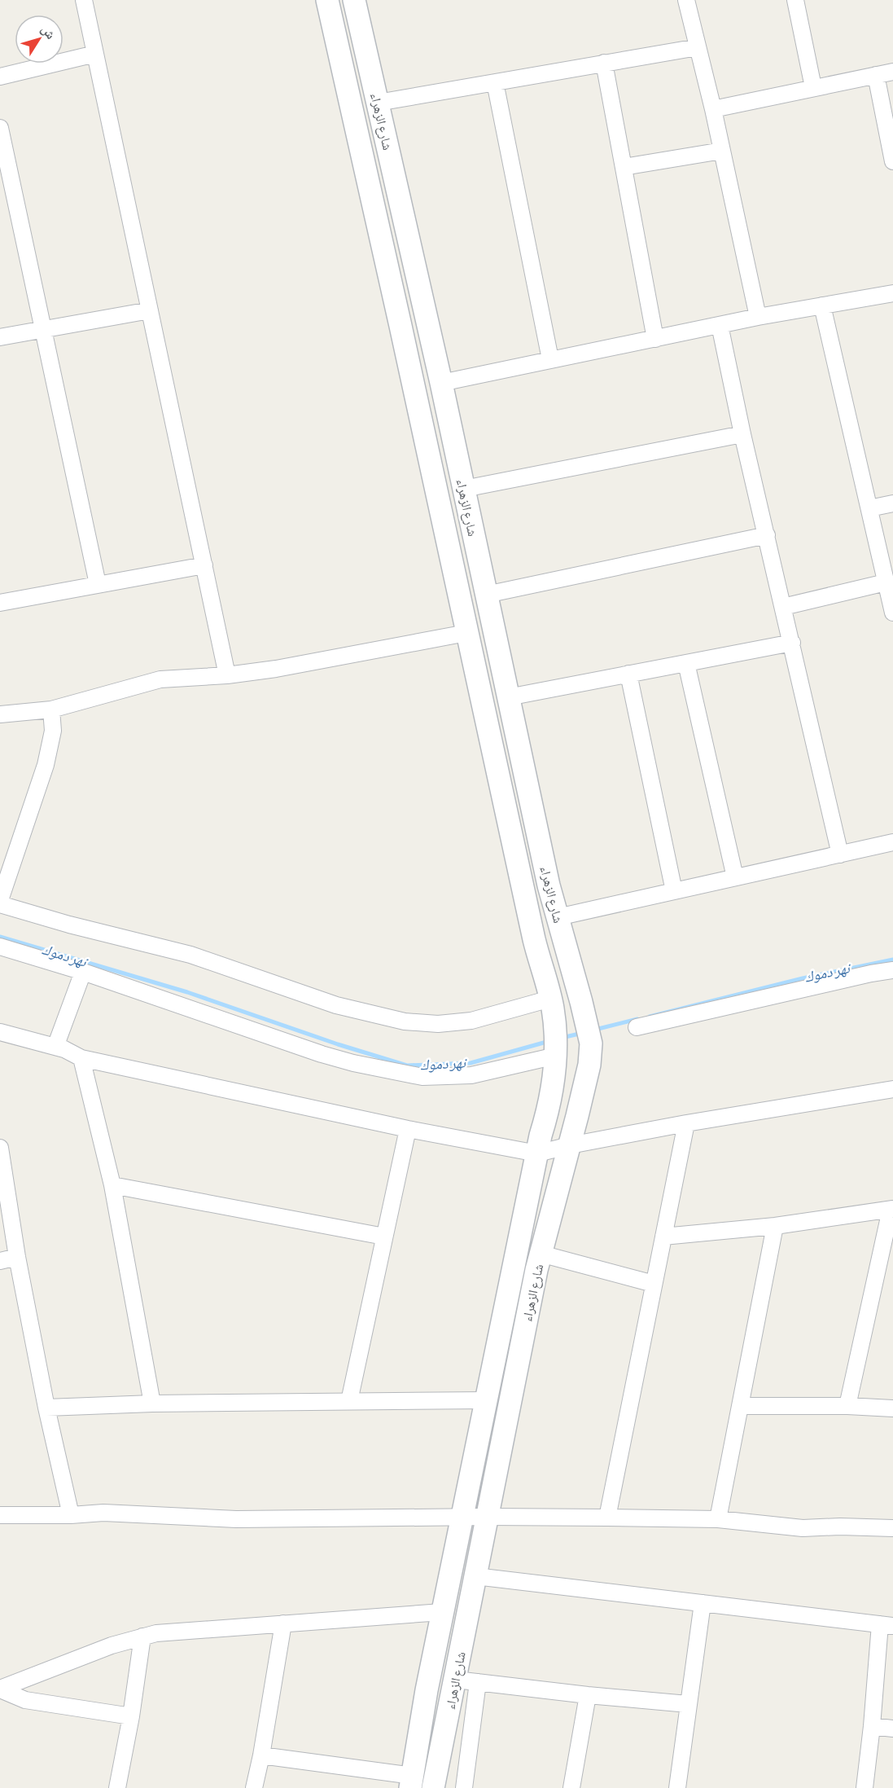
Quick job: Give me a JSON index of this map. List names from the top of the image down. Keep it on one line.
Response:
{"streets":{"main road":["شارع الزهراء"]},"water":["نهر دموك"],"north":"top right"}
